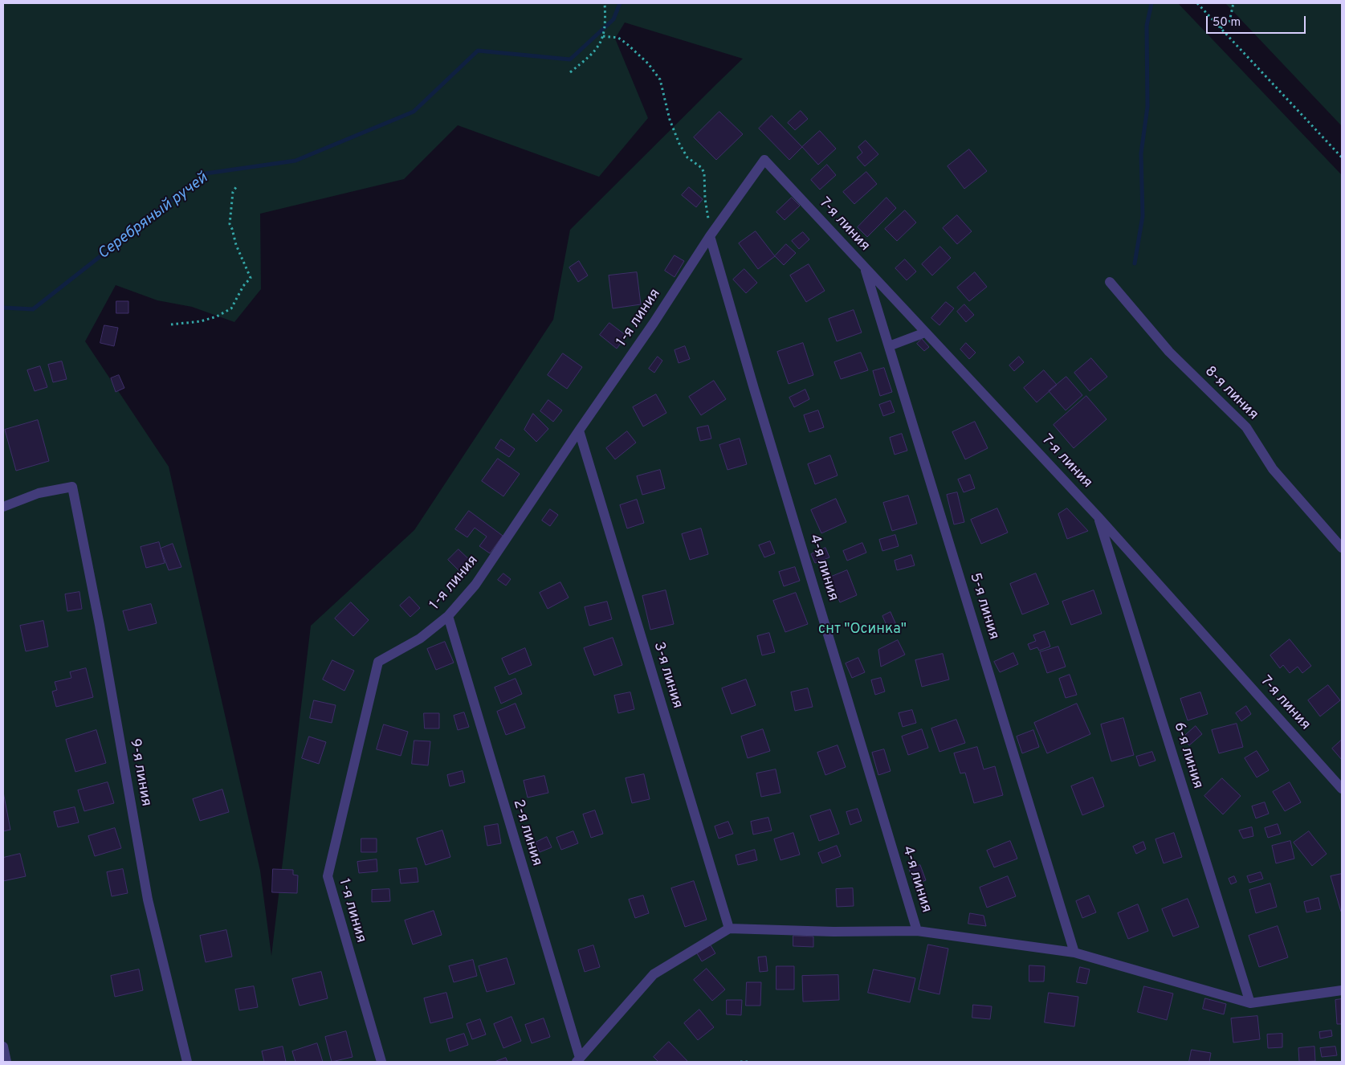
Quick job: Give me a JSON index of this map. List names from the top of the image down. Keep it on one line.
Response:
{"streets":{"street":["7-я линия","1-я линия","8-я линия","4-я линия","5-я линия","3-я линия","6-я линия","9-я линия","2-я линия"]},"crossings":[["7-я линия","1-я линия"],["7-я линия","5-я линия"],["7-я линия","6-я линия"],["1-я линия","4-я линия"],["1-я линия","3-я линия"],["1-я линия","2-я линия"]],"water":["Серебряный ручей"],"parks":["снт \"Осинка\""],"scale_bar":"50 m"}
